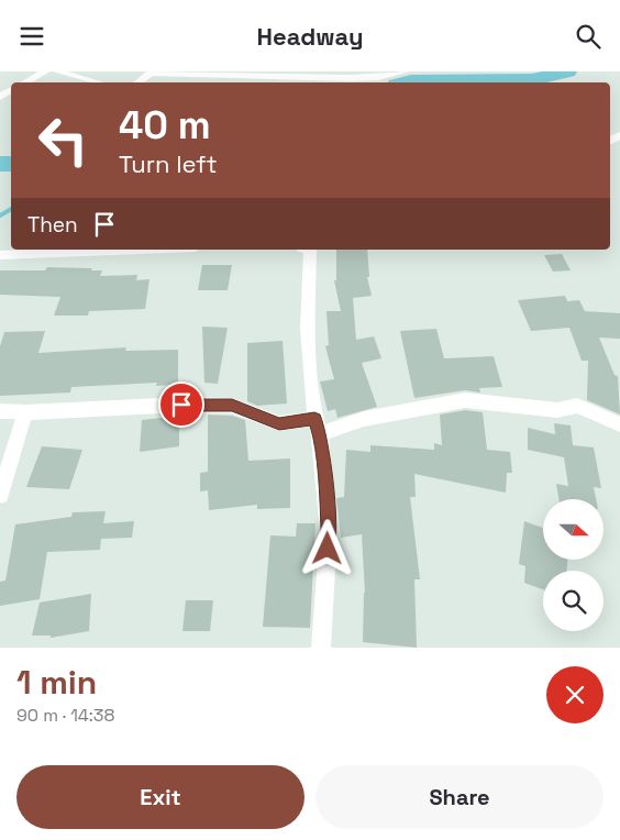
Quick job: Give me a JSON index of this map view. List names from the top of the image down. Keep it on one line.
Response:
{"north":"right","page":{"header":"Headway","turn":["40 m","Turn left"],"then":"Then","heading":["1 min","90 m · 14:38"],"buttons":["Exit","Share"]}}
